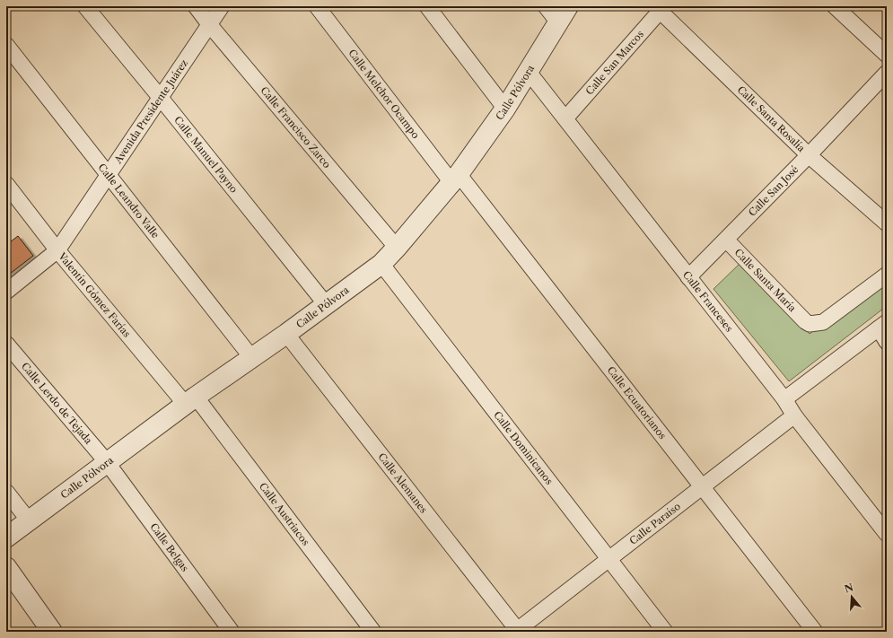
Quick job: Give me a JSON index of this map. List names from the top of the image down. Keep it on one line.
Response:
{"streets":{"street":["Calle San Marcos","Calle Pólvora","Calle Melchor Ocampo","Avenida Presidente Juárez","Calle Santa Rosalía","Calle Francisco Zarco","Calle Manuel Payno","Calle San José","Calle Leandro Valle","Calle Santa María","Valentín Gómez Farías","Calle Franceses","Calle Lerdo de Tejada","Calle Ecuatorianos","Calle Dominicanos","Calle Alemanes","Calle Austriacos","Calle Paraíso","Calle Belgas"]},"crossings":[["Calle San Marcos","Calle Santa Rosalía"],["Calle San Marcos","Calle Franceses"],["Calle Pólvora","Calle Melchor Ocampo"],["Calle Pólvora","Calle Francisco Zarco"],["Calle Pólvora","Calle Manuel Payno"],["Calle Pólvora","Calle Leandro Valle"],["Calle Pólvora","Valentín Gómez Farías"],["Calle Pólvora","Calle Franceses"],["Calle Pólvora","Calle Lerdo de Tejada"],["Calle Pólvora","Calle Ecuatorianos"],["Calle Pólvora","Calle Dominicanos"],["Calle Pólvora","Calle Alemanes"],["Calle Pólvora","Calle Austriacos"],["Calle Pólvora","Calle Belgas"],["Calle Melchor Ocampo","Calle Ecuatorianos"],["Avenida Presidente Juárez","Calle Francisco Zarco"],["Avenida Presidente Juárez","Calle Manuel Payno"],["Avenida Presidente Juárez","Calle Leandro Valle"],["Avenida Presidente Juárez","Valentín Gómez Farías"],["Calle Santa Rosalía","Calle San José"],["Calle San José","Calle Santa María"],["Calle San José","Calle Franceses"],["Valentín Gómez Farías","Calle Austriacos"],["Calle Franceses","Calle Paraíso"],["Calle Lerdo de Tejada","Calle Belgas"],["Calle Ecuatorianos","Calle Paraíso"],["Calle Dominicanos","Calle Paraíso"],["Calle Alemanes","Calle Paraíso"]],"north":"top"}
